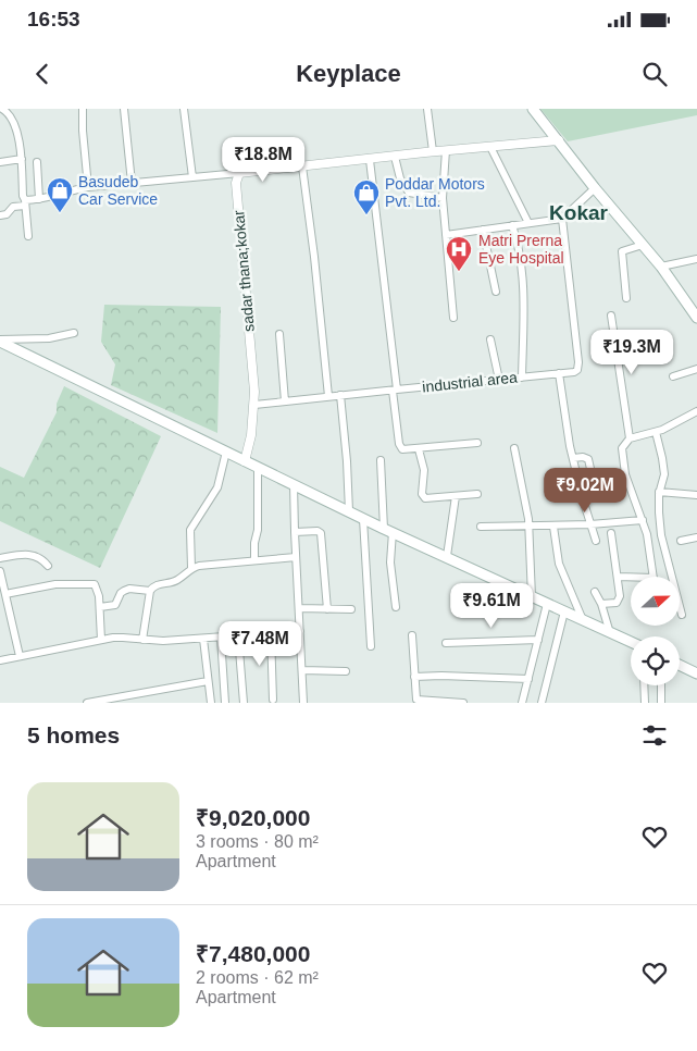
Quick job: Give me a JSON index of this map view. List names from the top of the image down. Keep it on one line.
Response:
{"streets":{"street":["sadar thana;kokar","industrial area"]},"crossings":[["sadar thana;kokar","industrial area"]],"districts":["Kokar"],"places":{"shop":["Basudeb Car Service","Poddar Motors Pvt. Ltd."],"hospital":["Matri Prerna Eye Hospital"]},"north":"right","page":{"status":"16:53","header":"Keyplace","price":["₹18.8M","₹19.3M","₹9.02M","₹9.61M","₹7.48M"],"heading":"5 homes","list":[{"name":"₹9,020,000","note":"3 rooms · 80 m² · Apartment"},{"name":"₹7,480,000","note":"2 rooms · 62 m² · Apartment"}]}}
